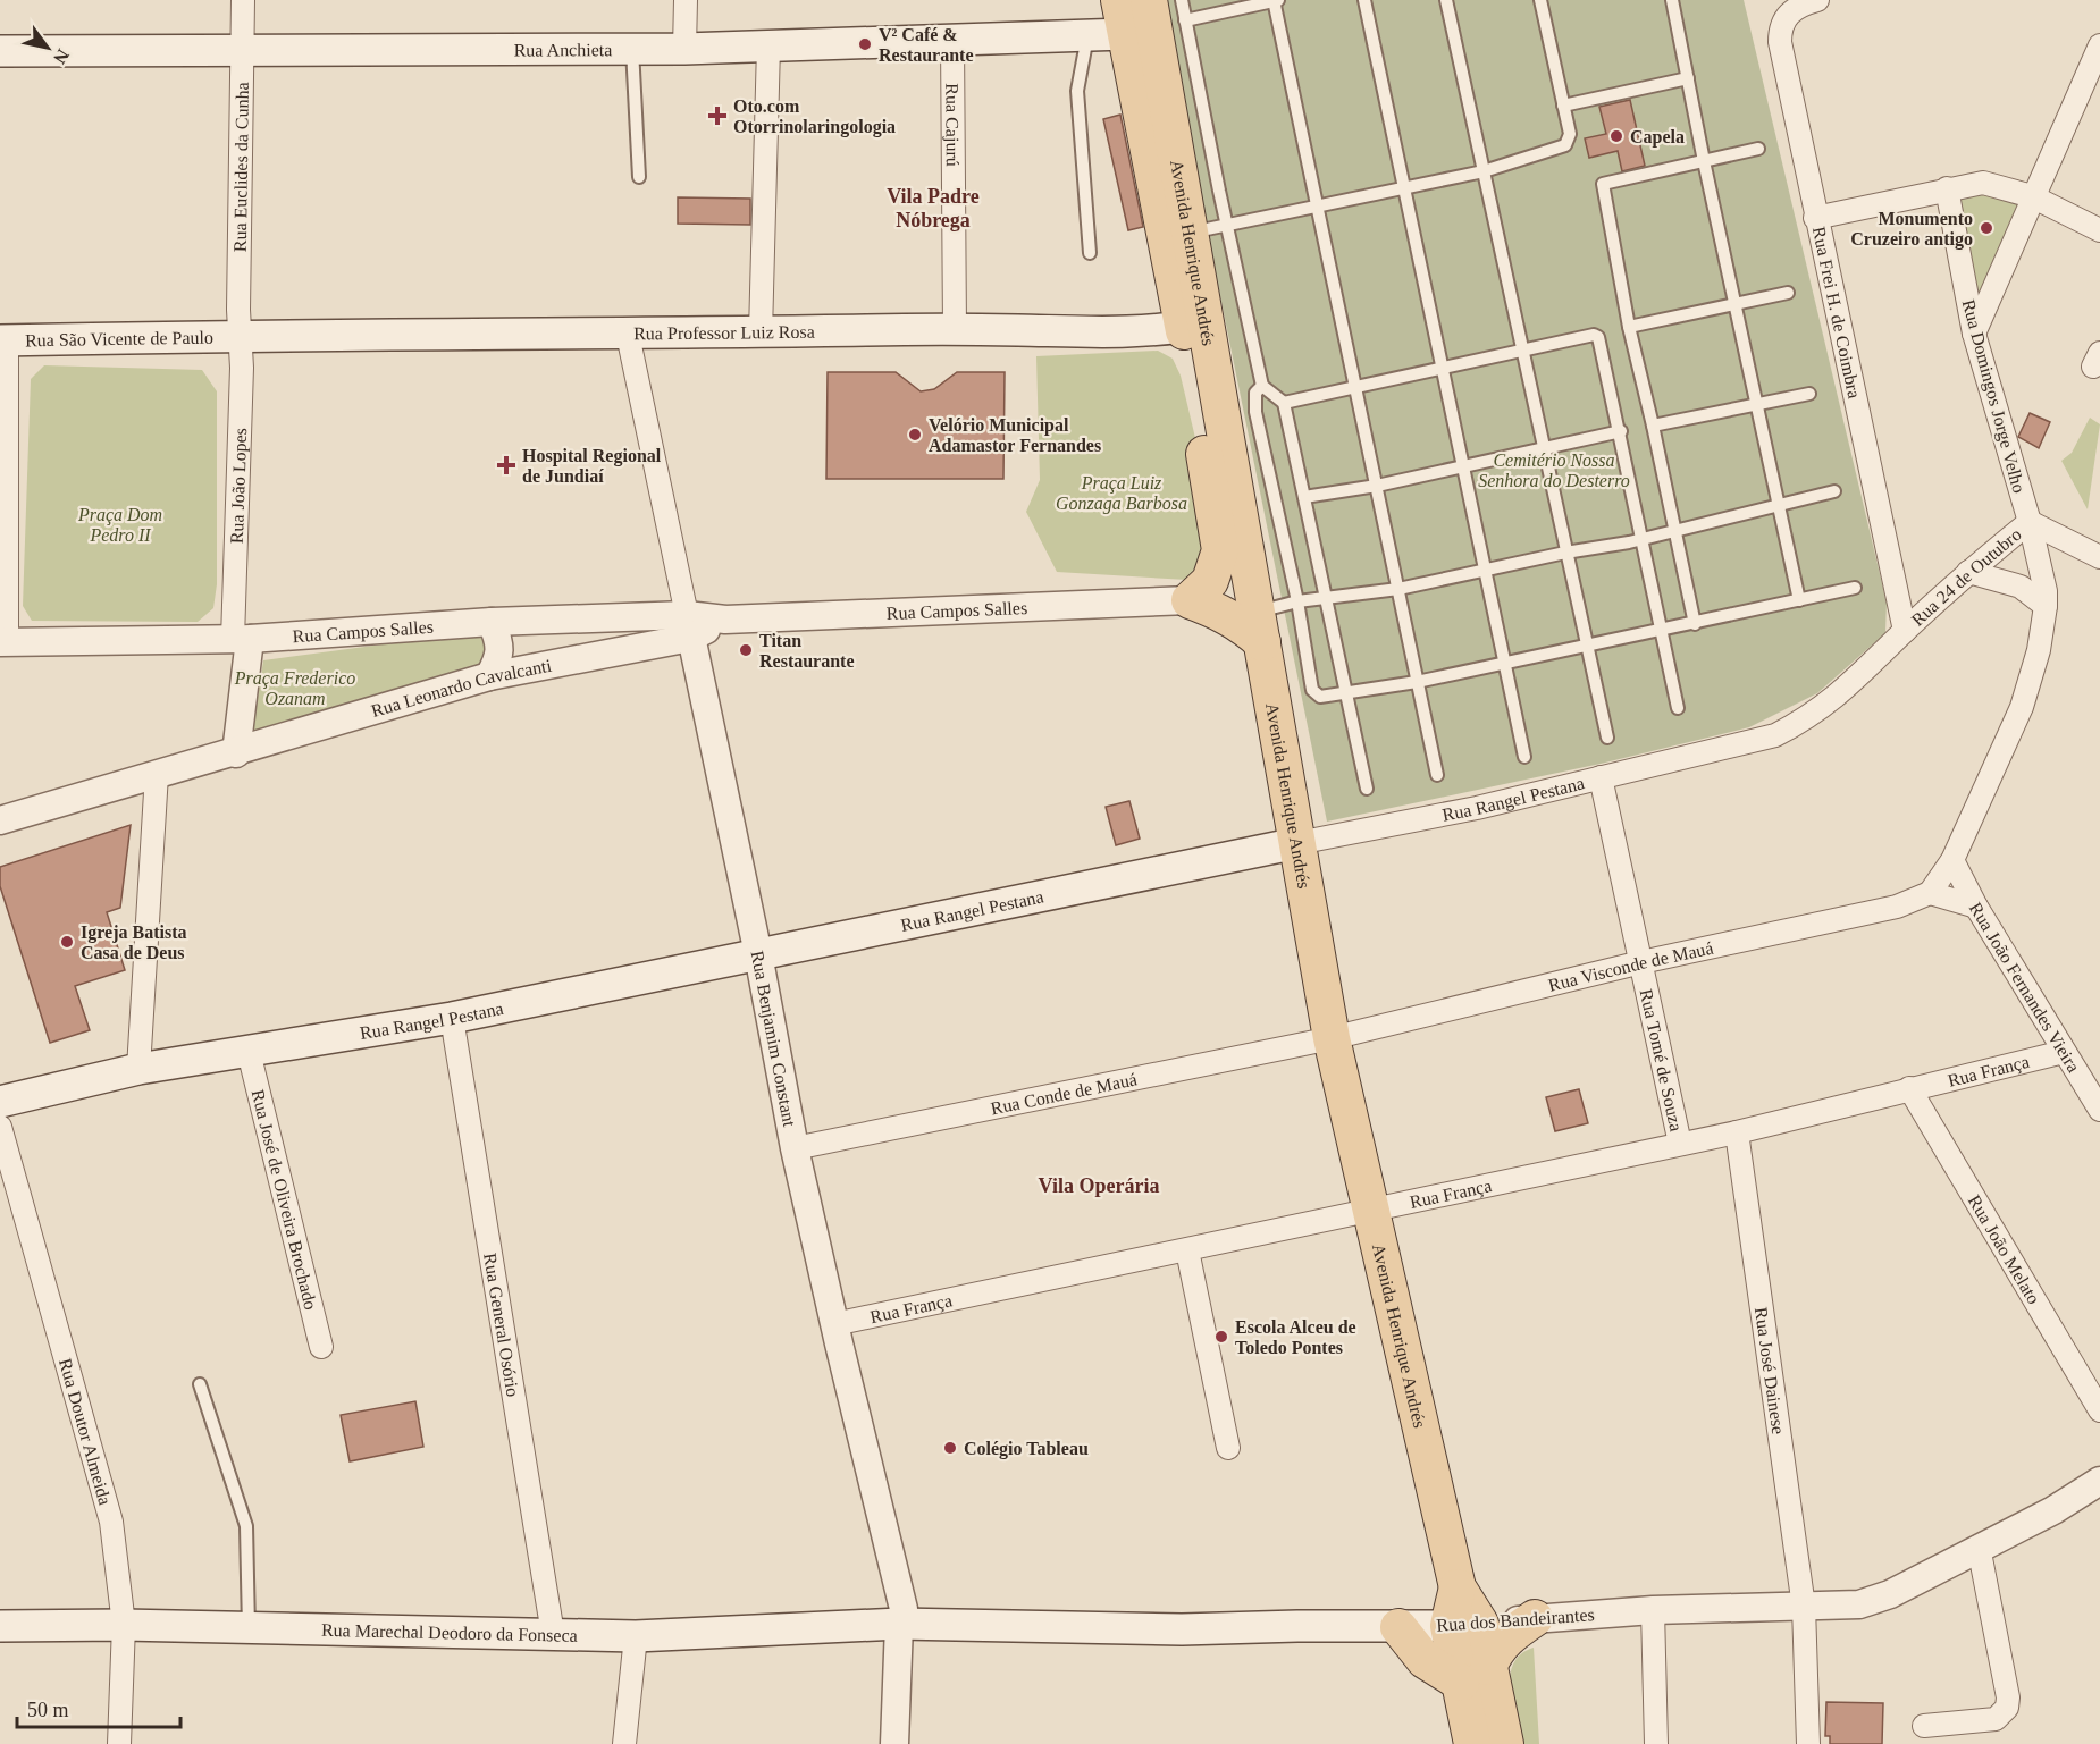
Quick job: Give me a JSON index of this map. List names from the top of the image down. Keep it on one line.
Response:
{"streets":{"main road":["Rua Anchieta","Avenida Henrique Andrés","Rua Professor Luiz Rosa","Rua São Vicente de Paulo","Rua Rangel Pestana","Rua dos Bandeirantes","Rua Marechal Deodoro da Fonseca"],"street":["Rua Cajurú","Rua Euclides da Cunha","Rua Frei H. de Coimbra","Rua Domingos Jorge Velho","Rua João Lopes","Rua 24 de Outubro","Rua Campos Salles","Rua Leonardo Cavalcanti","Rua Visconde de Mauá","Rua João Fernandes Vieira","Rua Benjamim Constant","Rua Tomé de Souza","Rua França","Rua Conde de Mauá","Rua José de Oliveira Brochado","Rua João Melato","Rua General Osório","Rua José Dainese","Rua Doutor Almeida"]},"crossings":[["Rua Anchieta","Rua Cajurú"],["Rua Anchieta","Rua Euclides da Cunha"],["Rua Anchieta","Avenida Henrique Andrés"],["Rua Cajurú","Rua Professor Luiz Rosa"],["Rua Euclides da Cunha","Rua Professor Luiz Rosa"],["Rua Euclides da Cunha","Rua São Vicente de Paulo"],["Rua Euclides da Cunha","Rua João Lopes"],["Avenida Henrique Andrés","Rua Professor Luiz Rosa"],["Avenida Henrique Andrés","Rua Campos Salles"],["Avenida Henrique Andrés","Rua Rangel Pestana"],["Avenida Henrique Andrés","Rua Visconde de Mauá"],["Avenida Henrique Andrés","Rua França"],["Avenida Henrique Andrés","Rua Conde de Mauá"],["Avenida Henrique Andrés","Rua dos Bandeirantes"],["Rua Frei H. de Coimbra","Rua 24 de Outubro"],["Rua Frei H. de Coimbra","Rua Rangel Pestana"],["Rua Professor Luiz Rosa","Rua São Vicente de Paulo"],["Rua Professor Luiz Rosa","Rua João Lopes"],["Rua Professor Luiz Rosa","Rua Benjamim Constant"],["Rua São Vicente de Paulo","Rua João Lopes"],["Rua Domingos Jorge Velho","Rua 24 de Outubro"],["Rua João Lopes","Rua Campos Salles"],["Rua 24 de Outubro","Rua Rangel Pestana"],["Rua Campos Salles","Rua Leonardo Cavalcanti"],["Rua Campos Salles","Rua Benjamim Constant"],["Rua Leonardo Cavalcanti","Rua Benjamim Constant"],["Rua Rangel Pestana","Rua Benjamim Constant"],["Rua Rangel Pestana","Rua Tomé de Souza"],["Rua Rangel Pestana","Rua José de Oliveira Brochado"],["Rua Rangel Pestana","Rua General Osório"],["Rua Visconde de Mauá","Rua Tomé de Souza"],["Rua Visconde de Mauá","Rua Conde de Mauá"],["Rua João Fernandes Vieira","Rua França"],["Rua Benjamim Constant","Rua França"],["Rua Benjamim Constant","Rua Conde de Mauá"],["Rua Benjamim Constant","Rua dos Bandeirantes"],["Rua Benjamim Constant","Rua Marechal Deodoro da Fonseca"],["Rua Tomé de Souza","Rua França"],["Rua França","Rua João Melato"],["Rua França","Rua José Dainese"],["Rua General Osório","Rua Marechal Deodoro da Fonseca"],["Rua José Dainese","Rua dos Bandeirantes"],["Rua Doutor Almeida","Rua Marechal Deodoro da Fonseca"],["Rua dos Bandeirantes","Rua Marechal Deodoro da Fonseca"]],"districts":["Vila Padre Nóbrega","Vila Operária"],"parks":["Cemitério Nossa Senhora do Desterro","Praça Luiz Gonzaga Barbosa","Praça Dom Pedro II","Praça Frederico Ozanam"],"places":{"other":["V² Café & Restaurante","Capela","Monumento Cruzeiro antigo","Velório Municipal Adamastor Fernandes","Titan Restaurante","Igreja Batista Casa de Deus","Escola Alceu de Toledo Pontes","Colégio Tableau"],"health":["Oto.com Otorrinolaringologia","Hospital Regional de Jundiaí"]},"scale_bar":"50 m","north":"bottom right"}
